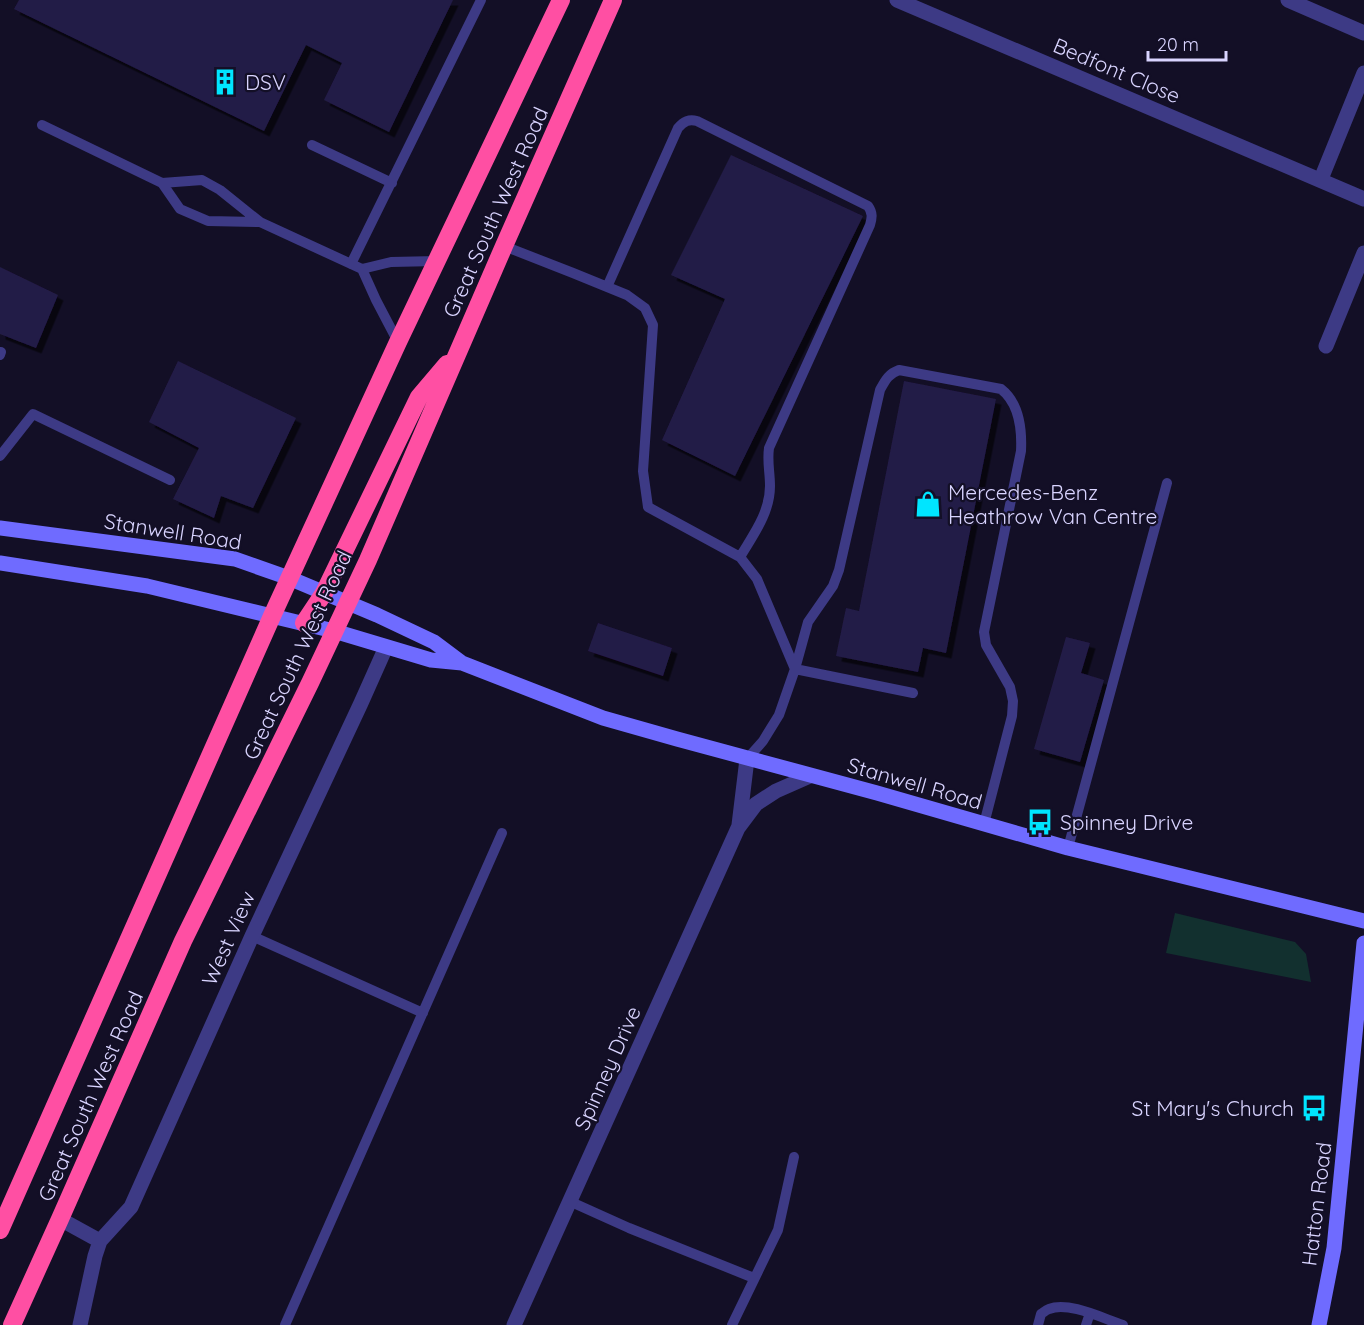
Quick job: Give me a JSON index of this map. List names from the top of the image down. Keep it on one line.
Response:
{"streets":{"highway":["Great South West Road"],"street":["Bedfont Close","Stanwell Road","West View","Spinney Drive","Hatton Road"]},"crossings":[["Great South West Road","Stanwell Road"],["Stanwell Road","West View"],["Stanwell Road","Spinney Drive"]],"places":{"building":["DSV"],"shop":["Mercedes-Benz Heathrow Van Centre"],"bus stop":["Spinney Drive","St Mary's Church"]},"scale_bar":"20 m"}
